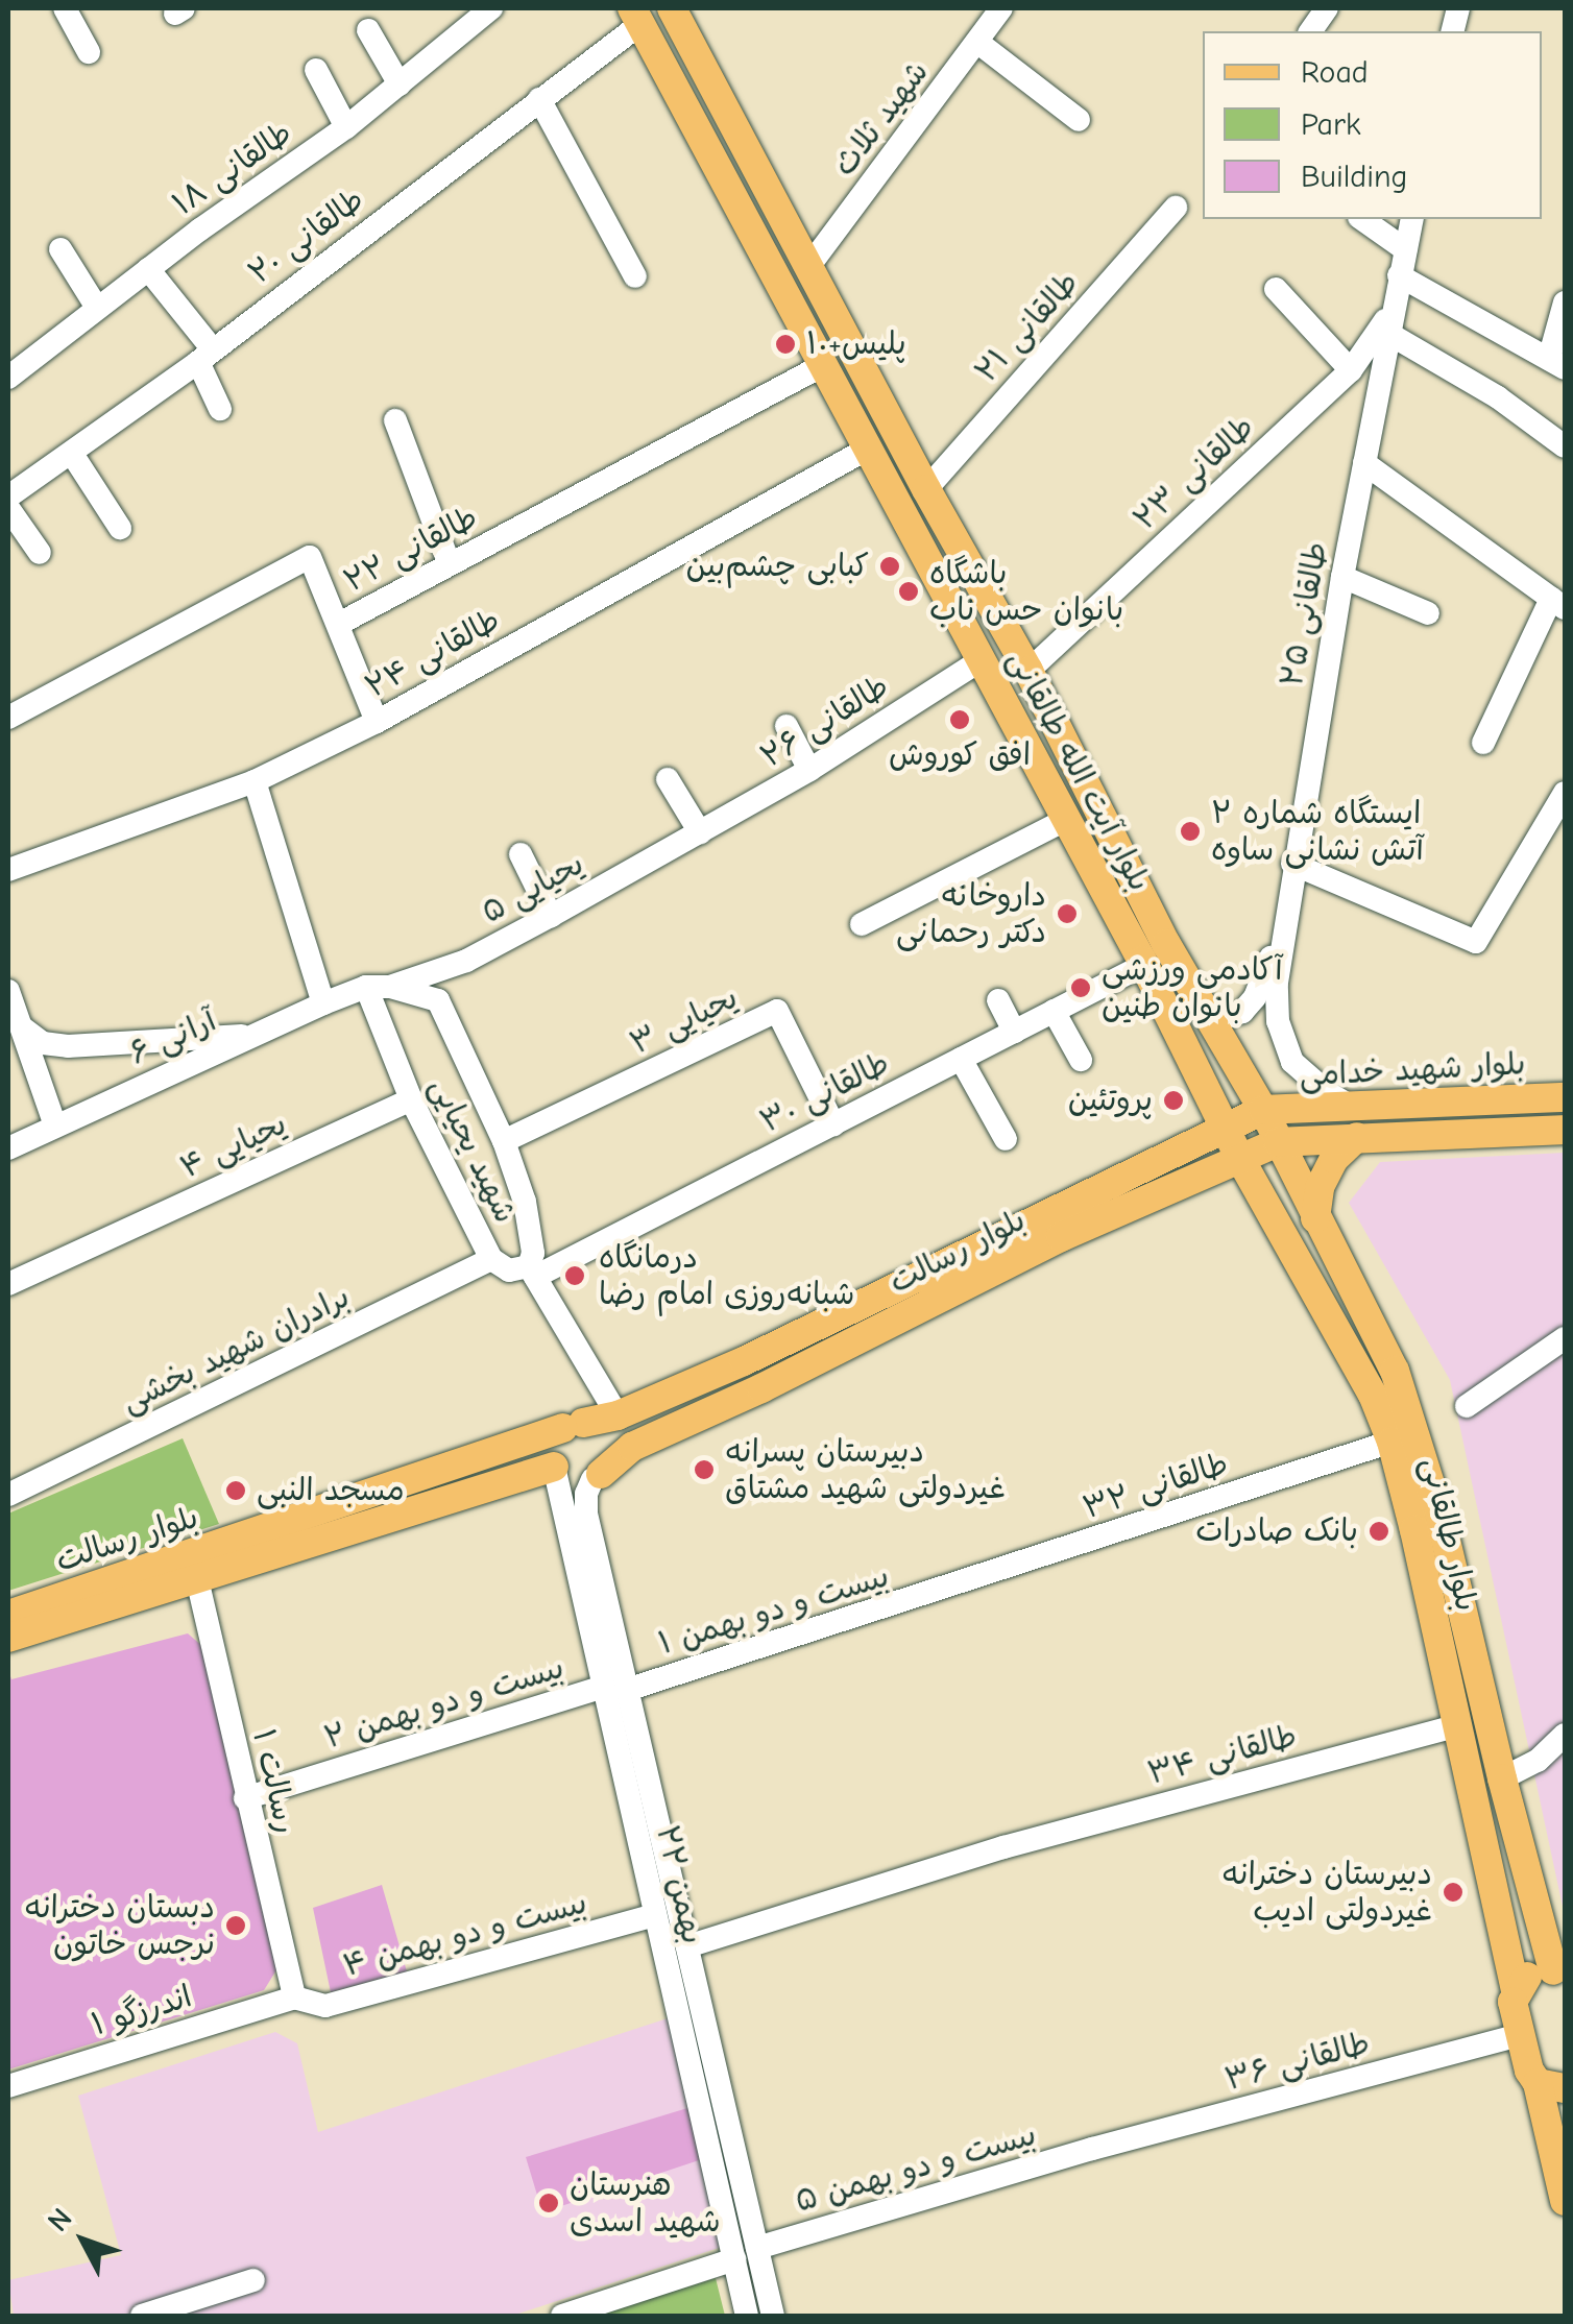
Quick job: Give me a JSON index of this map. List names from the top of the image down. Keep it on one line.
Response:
{"streets":{"main road":["بلوار آیت الله طالقانی","بلوار شهید خدامی","بلوار رسالت","بلوار طالقانی"],"street":["شهید ثلاث","طالقانی ۱۸","طالقانی ۲۰","طالقانی ۲۱","طالقانی ۲۳","طالقانی ۲۲","طالقانی ۲۵","طالقانی ۲۴","طالقانی ۲۶","یحیایی ۵","یحیایی ۳","آرانی ۶","طالقانی ۳۰","یحیایی ۴","شهید یحیایی","برادران شهید بخشی","طالقانی ۳۲","بیست و دو بهمن ۱","بیست و دو بهمن ۲","طالقانی ۳۴","رسالت ۱","۲۲ بهمن","بیست و دو بهمن ۴","اندرزگو ۱","طالقانی ۳۶","بیست و دو بهمن ۵"]},"crossings":[["شهید ثلاث","بلوار آیت الله طالقانی"],["طالقانی ۲۰","بلوار آیت الله طالقانی"],["طالقانی ۲۱","بلوار آیت الله طالقانی"],["طالقانی ۲۳","طالقانی ۲۵"],["طالقانی ۲۳","بلوار آیت الله طالقانی"],["طالقانی ۲۲","بلوار آیت الله طالقانی"],["طالقانی ۲۴","بلوار آیت الله طالقانی"],["طالقانی ۲۶","بلوار آیت الله طالقانی"],["طالقانی ۲۶","یحیایی ۵"],["بلوار آیت الله طالقانی","بلوار شهید خدامی"],["بلوار آیت الله طالقانی","طالقانی ۳۰"],["بلوار آیت الله طالقانی","بلوار رسالت"],["بلوار آیت الله طالقانی","بلوار طالقانی"],["یحیایی ۵","آرانی ۶"],["یحیایی ۵","شهید یحیایی"],["یحیایی ۳","طالقانی ۳۰"],["آرانی ۶","شهید یحیایی"],["بلوار شهید خدامی","بلوار رسالت"],["بلوار شهید خدامی","بلوار طالقانی"],["طالقانی ۳۰","شهید یحیایی"],["یحیایی ۴","شهید یحیایی"],["شهید یحیایی","برادران شهید بخشی"],["بلوار رسالت","بلوار طالقانی"],["بلوار رسالت","رسالت ۱"],["بلوار رسالت","۲۲ بهمن"],["طالقانی ۳۲","بلوار طالقانی"],["طالقانی ۳۲","بیست و دو بهمن ۱"],["بلوار طالقانی","طالقانی ۳۴"],["بلوار طالقانی","طالقانی ۳۶"],["بیست و دو بهمن ۱","بیست و دو بهمن ۲"],["بیست و دو بهمن ۱","۲۲ بهمن"],["بیست و دو بهمن ۲","رسالت ۱"],["بیست و دو بهمن ۲","۲۲ بهمن"],["طالقانی ۳۴","۲۲ بهمن"],["رسالت ۱","بیست و دو بهمن ۴"],["رسالت ۱","اندرزگو ۱"],["۲۲ بهمن","بیست و دو بهمن ۴"],["۲۲ بهمن","بیست و دو بهمن ۵"],["بیست و دو بهمن ۴","اندرزگو ۱"],["طالقانی ۳۶","بیست و دو بهمن ۵"]],"places":["پلیس+۱۰","کبابی چشم‌بین","باشگاه بانوان حس ناب","افق کوروش","ایستگاه شماره ۲ آتش نشانی ساوه","داروخانه دکتر رحمانی","آکادمی ورزشی بانوان طنین","پروتئین","درمانگاه شبانه‌روزی امام رضا","دبیرستان پسرانه غیردولتی شهید مشتاق","مسجد النبی","بانک صادرات","دبیرستان دخترانه غیردولتی ادیب","دبستان دخترانه نرجس خاتون","هنرستان شهید اسدی"],"legend":["Road","Park","Building"],"north":"top left"}
